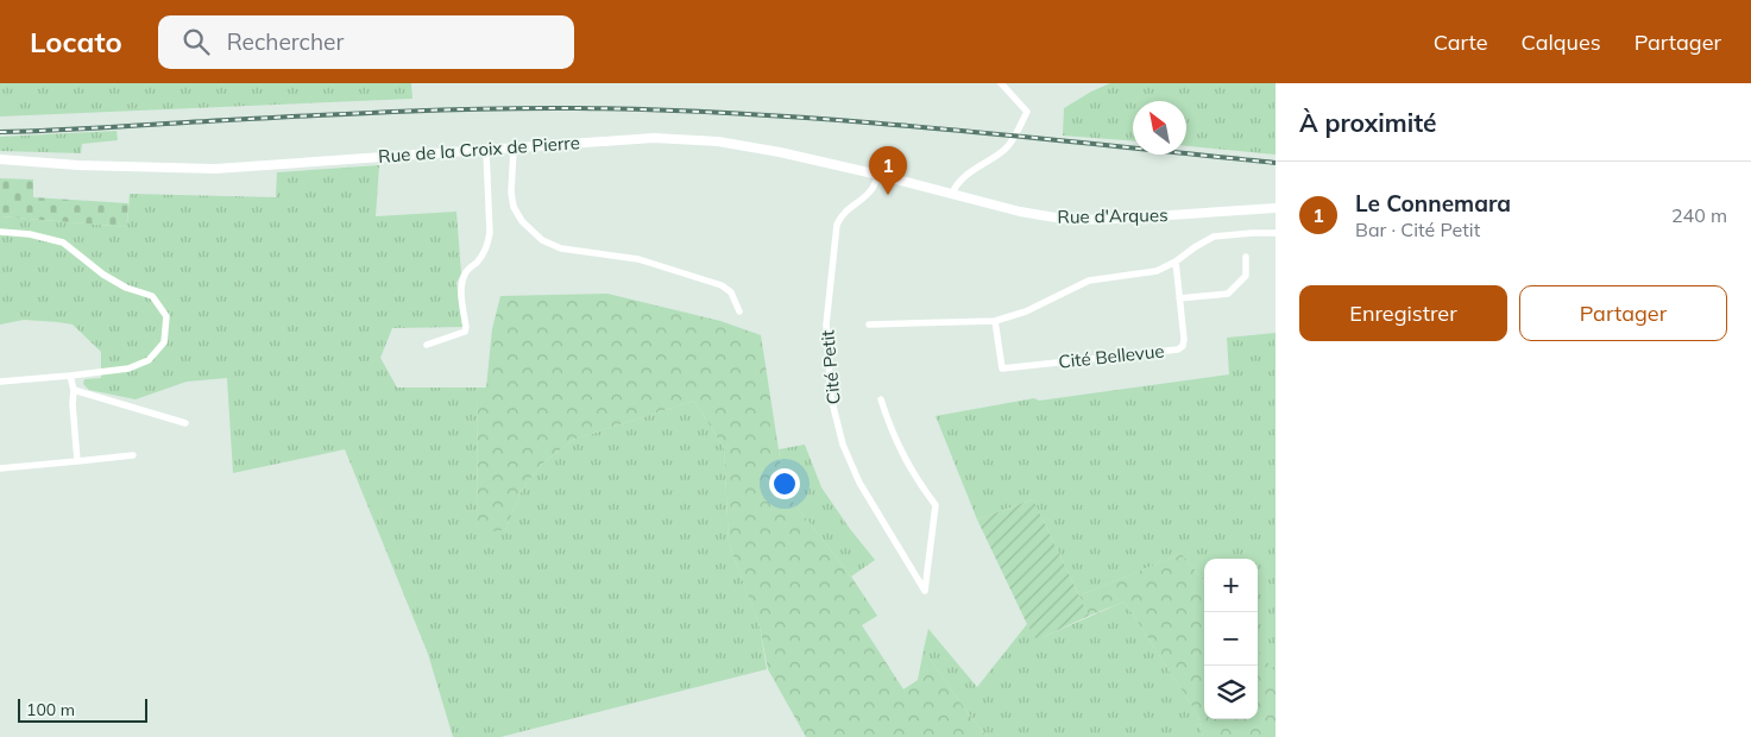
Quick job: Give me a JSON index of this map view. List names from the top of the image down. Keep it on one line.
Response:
{"streets":{"main road":["Rue de la Croix de Pierre","Rue d'Arques"],"street":["Cité Bellevue","Cité Petit"]},"crossings":[["Rue de la Croix de Pierre","Rue d'Arques"],["Rue de la Croix de Pierre","Cité Petit"]],"scale_bar":"100 m","north":"top left","page":{"header":"Locato","search":"Rechercher","nav":["Carte","Calques","Partager"],"heading":"À proximité","pins":"1","list":[{"mark":"1","name":"Le Connemara","note":"Bar · Cité Petit","value":"240 m"}],"buttons":["Enregistrer","Partager"],"map_buttons":["+","−"],"scale":"100 m"}}
